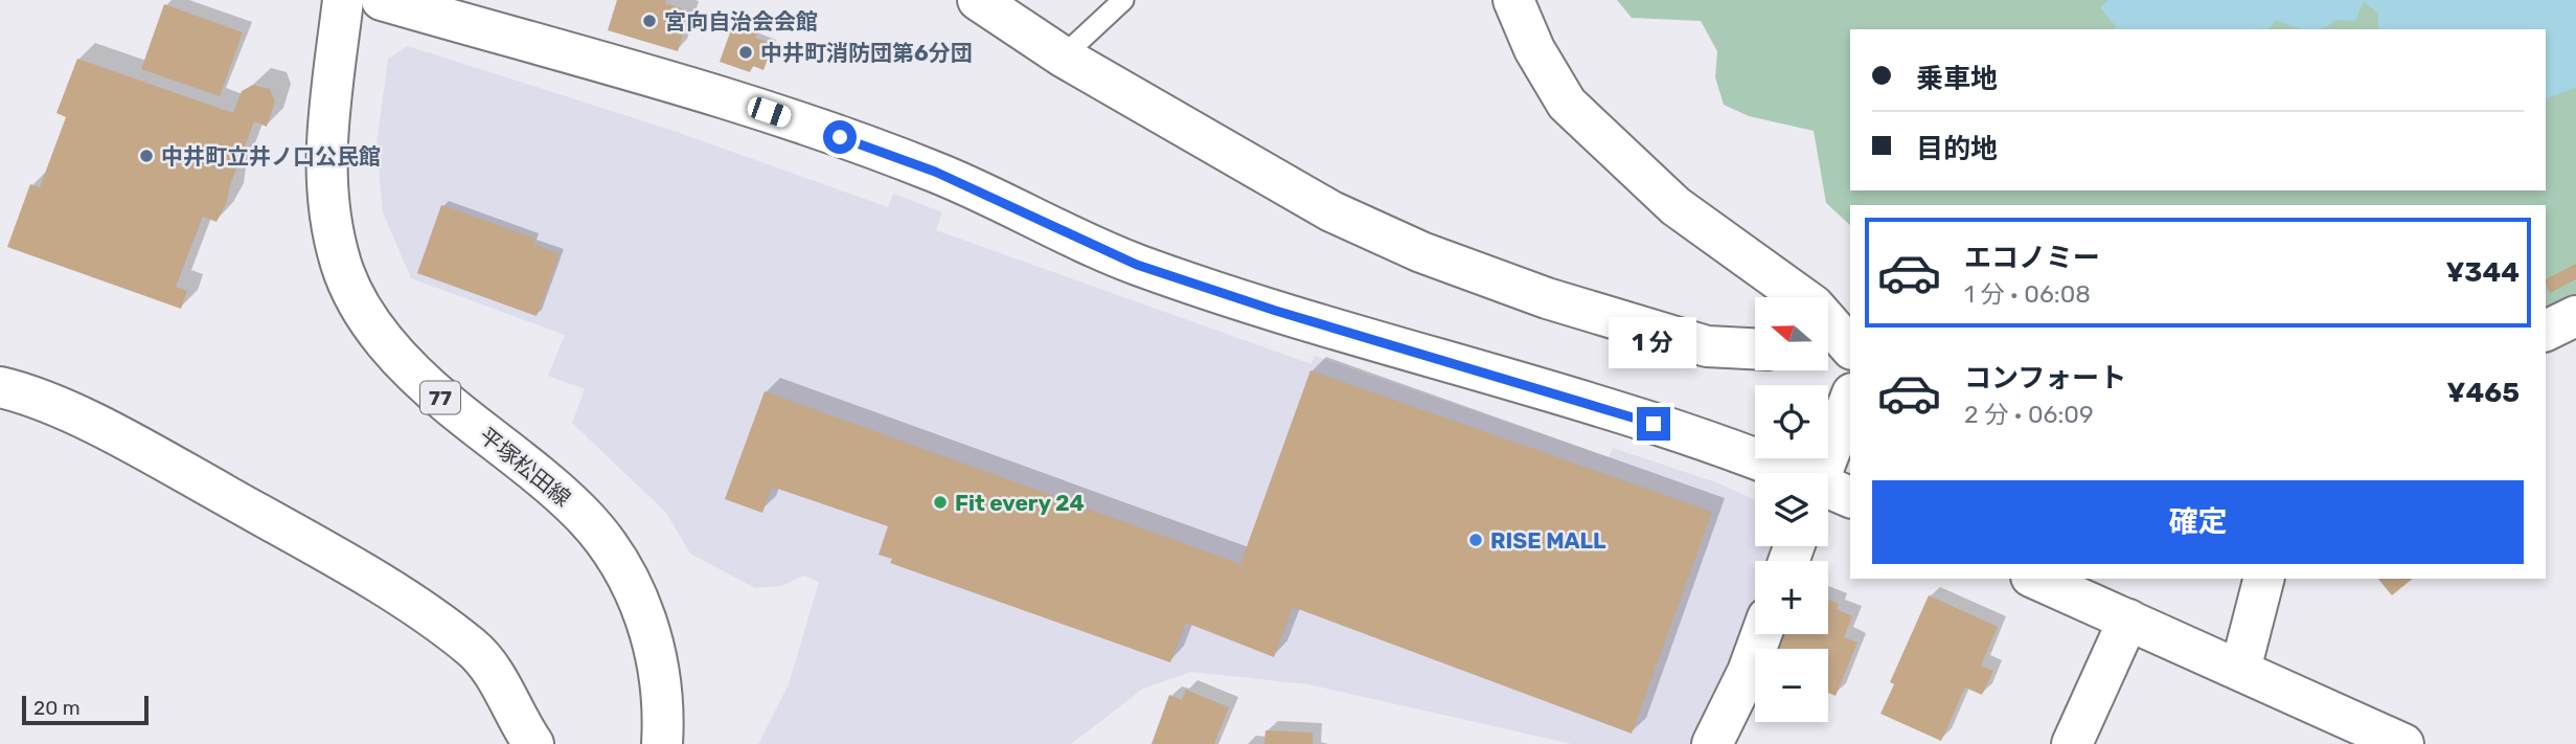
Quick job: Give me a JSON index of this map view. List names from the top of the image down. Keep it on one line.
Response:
{"streets":{"street":["77","平塚松田線"]},"places":["宮向自治会会館","中井町消防団第6分団","中井町立井ノ口公民館","Fit every 24","RISE MALL"],"scale_bar":"20 m","north":"left","page":{"banner":["乗車地","目的地"],"list":[{"name":"エコノミー","note":"1 分 · 06:08","value":"¥344"},{"name":"コンフォート","note":"2 分 · 06:09","value":"¥465"}],"map_buttons":["+","−"],"bubble":"1 分","buttons":"確定","scale":"20 m"}}
